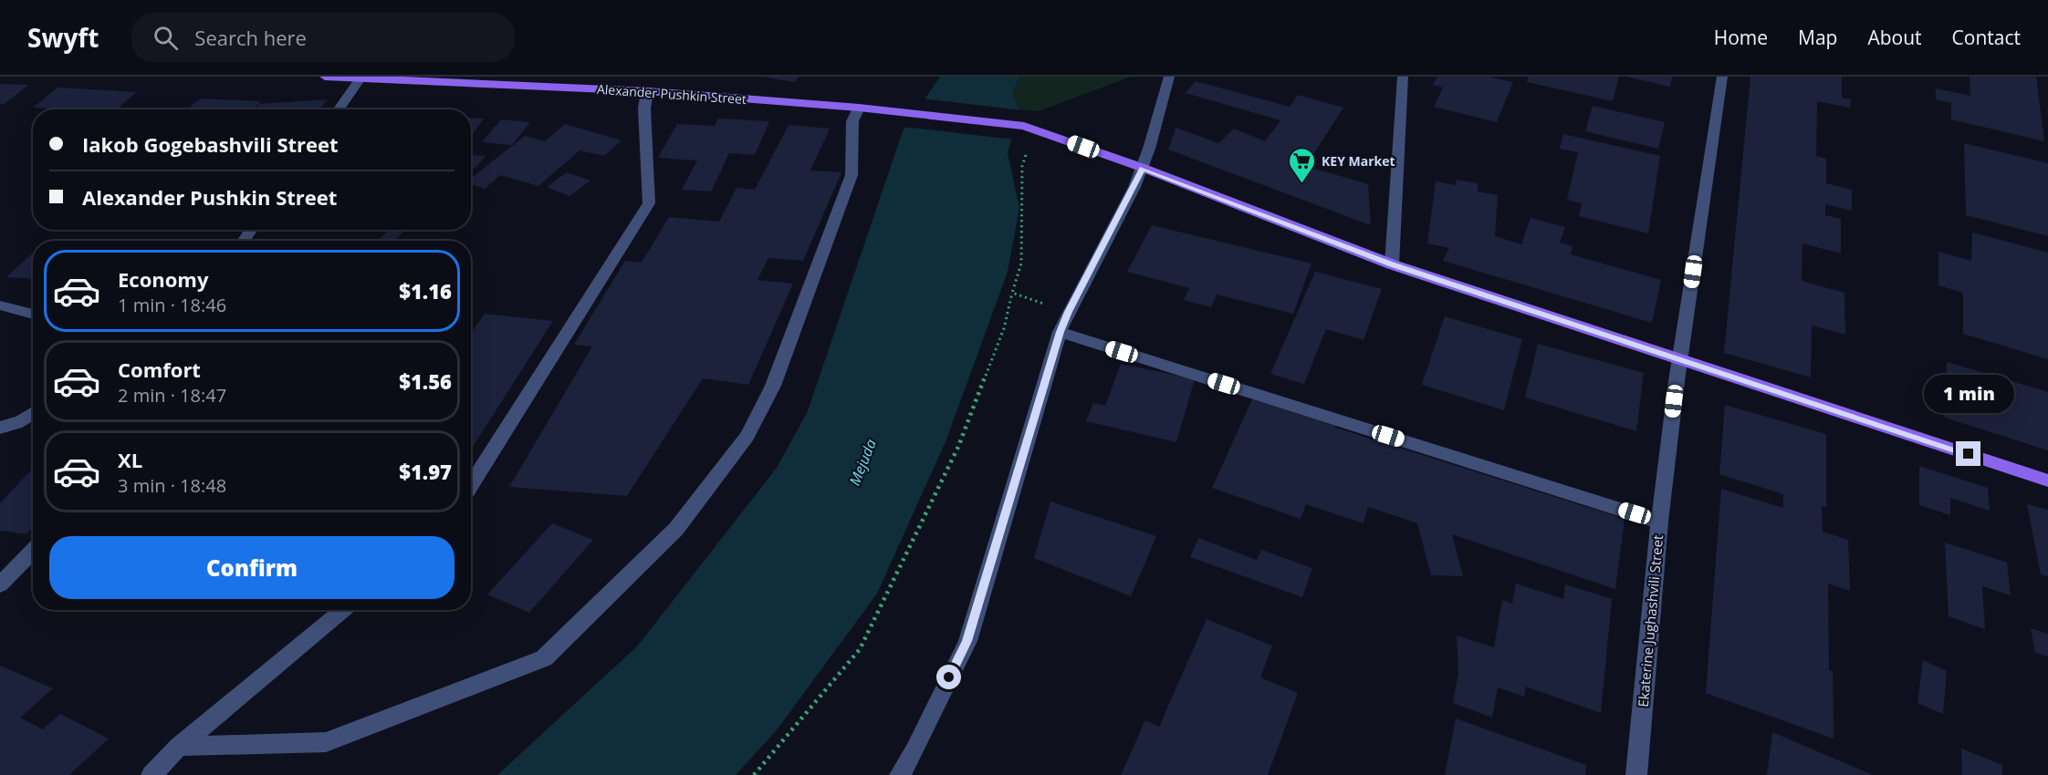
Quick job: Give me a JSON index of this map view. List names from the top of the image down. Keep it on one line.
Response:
{"streets":{"main road":["Alexander Pushkin Street"],"street":["Ekaterine Jughashvili Street"]},"water":["Mejuda"],"places":{"supermarket":["KEY Market"]},"page":{"header":"Swyft","search":"Search here","nav":["Home","Map","About","Contact"],"banner":["Iakob Gogebashvili Street","Alexander Pushkin Street"],"list":[{"name":"Economy","note":"1 min · 18:46","value":"$1.16"},{"name":"Comfort","note":"2 min · 18:47","value":"$1.56"},{"name":"XL","note":"3 min · 18:48","value":"$1.97"}],"bubble":"1 min","buttons":"Confirm"}}
